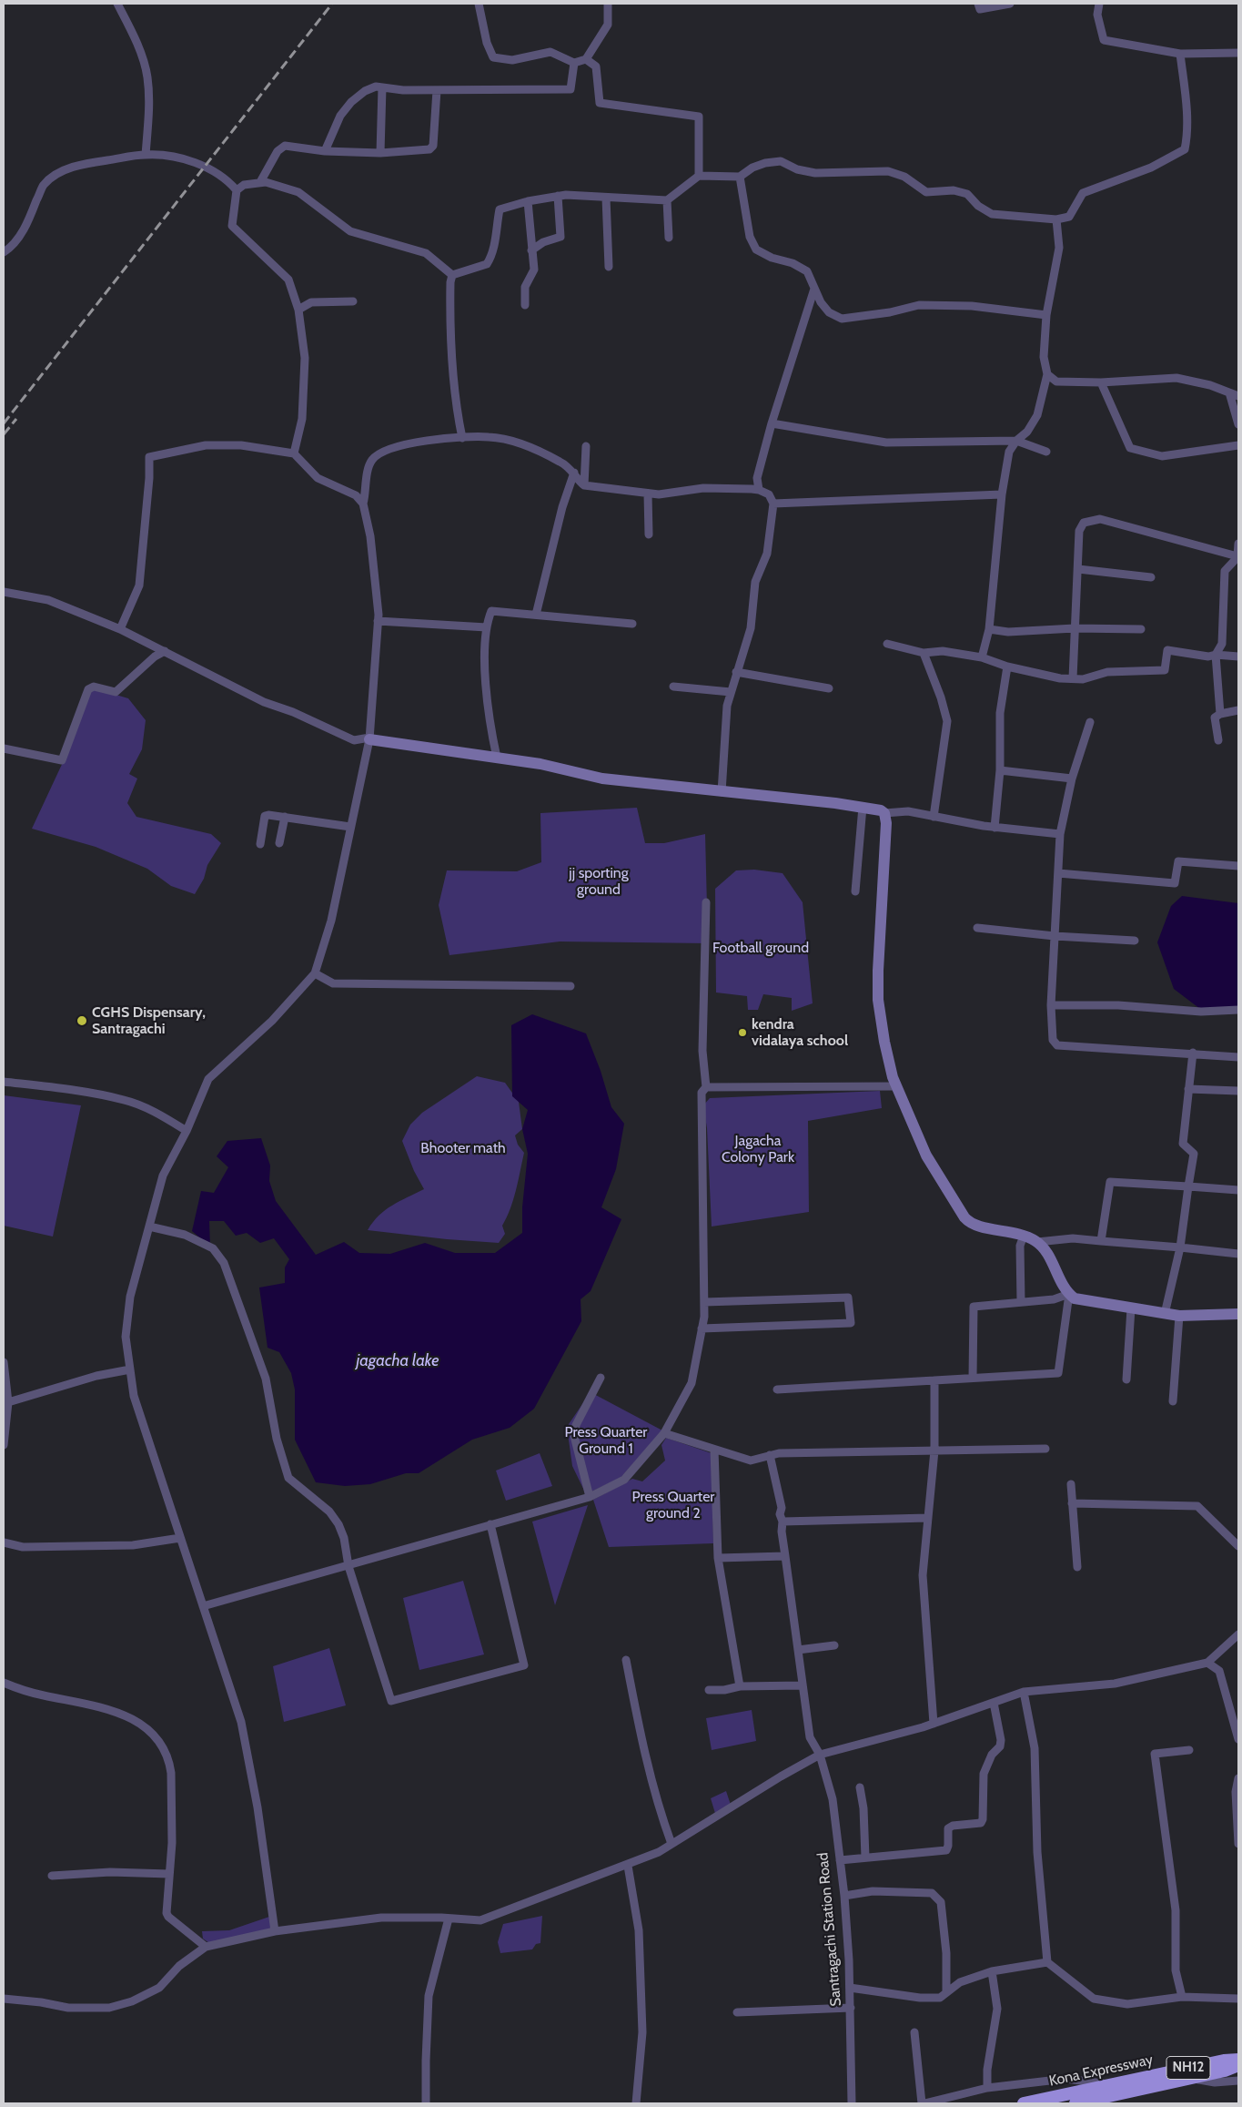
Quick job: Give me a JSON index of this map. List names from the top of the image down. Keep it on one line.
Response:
{"streets":{"highway":["NH12","Kona Expressway"],"street":["Santragachi Station Road"]},"water":["jagacha lake"],"parks":["jj sporting ground","Football ground","Jagacha Colony Park","Bhooter math","Press Quarter Ground 1","Press Quarter ground 2"],"places":["CGHS Dispensary, Santragachi","kendra vidalaya school"]}
